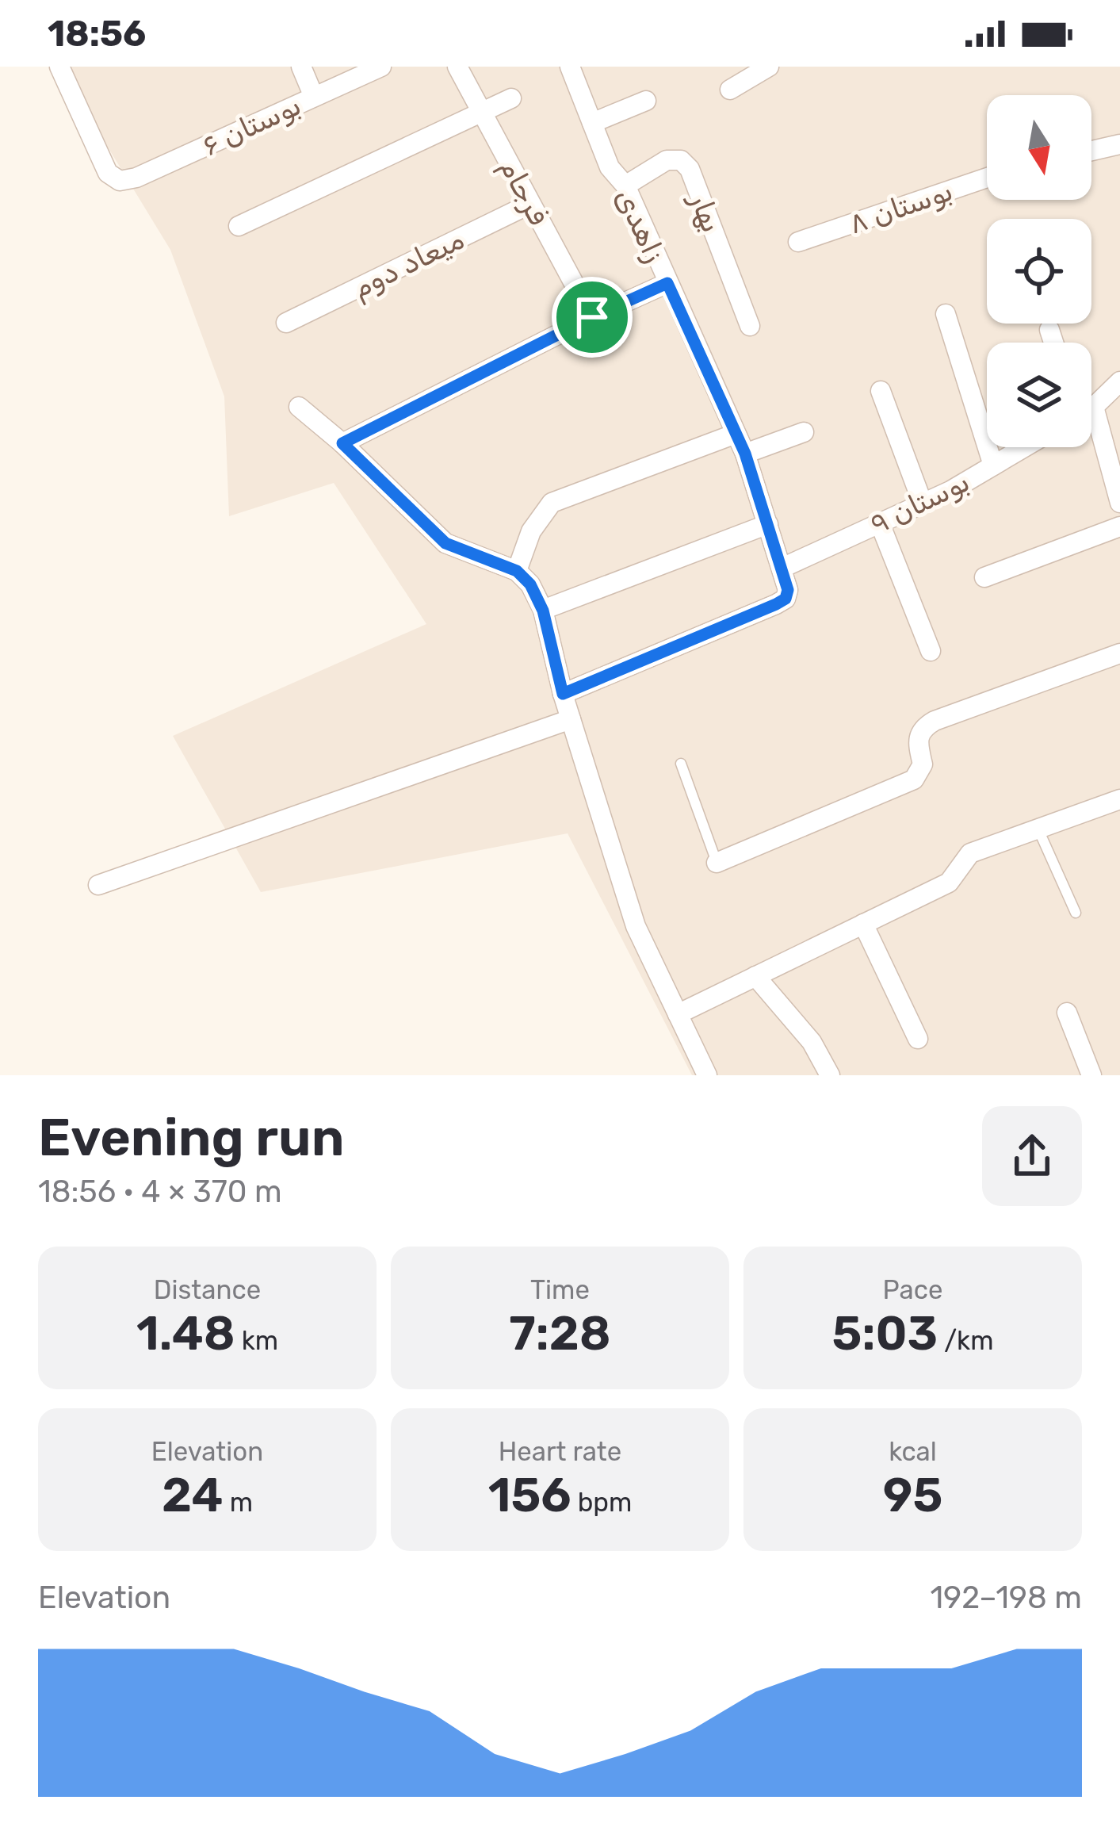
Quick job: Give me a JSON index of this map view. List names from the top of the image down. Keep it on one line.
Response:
{"streets":{"street":["بوستان ۶","فرجام","بوستان ۸","بهار","زاهدی","میعاد دوم","بوستان ۹"]},"crossings":[["فرجام","میعاد دوم"],["بهار","زاهدی"],["زاهدی","بوستان ۹"]],"north":"bottom","page":{"status":"18:56","heading":["Evening run","18:56 · 4 × 370 m"],"stats":[["Distance","1.48 km"],["Time","7:28"],["Pace","5:03 /km"],["Elevation","24 m"],["Heart rate","156 bpm"],["kcal","95"]],"chart":["Elevation","192–198 m"]}}
